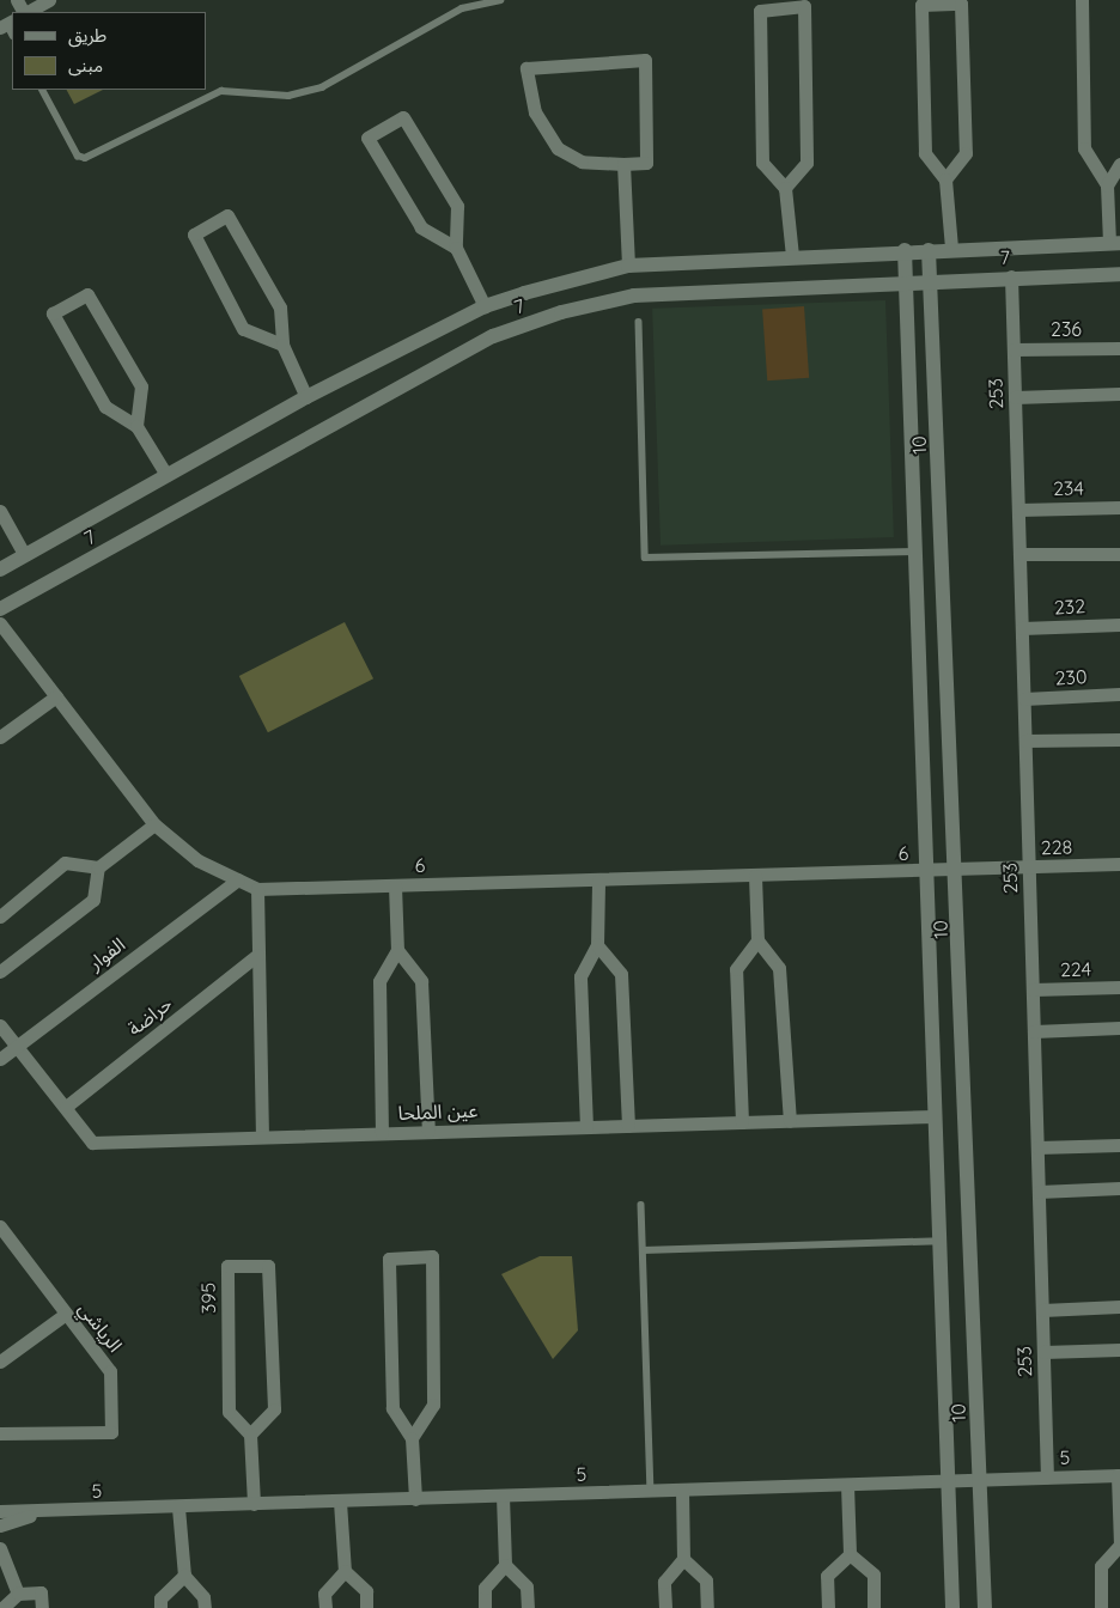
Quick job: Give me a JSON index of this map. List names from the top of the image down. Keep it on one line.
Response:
{"streets":{"street":["7","236","253","10","234","232","230","228","6","الفوار","224","حراضة","عين الملحا","395","الرياشي","5"]},"crossings":[["7","253"],["7","10"],["236","253"],["253","234"],["253","232"],["253","230"],["253","228"],["253","224"],["253","5"],["10","228"],["10","6"],["10","عين الملحا"],["10","5"],["228","6"],["6","الفوار"],["الفوار","عين الملحا"],["حراضة","عين الملحا"]],"legend":["طريق","مبنى"]}
